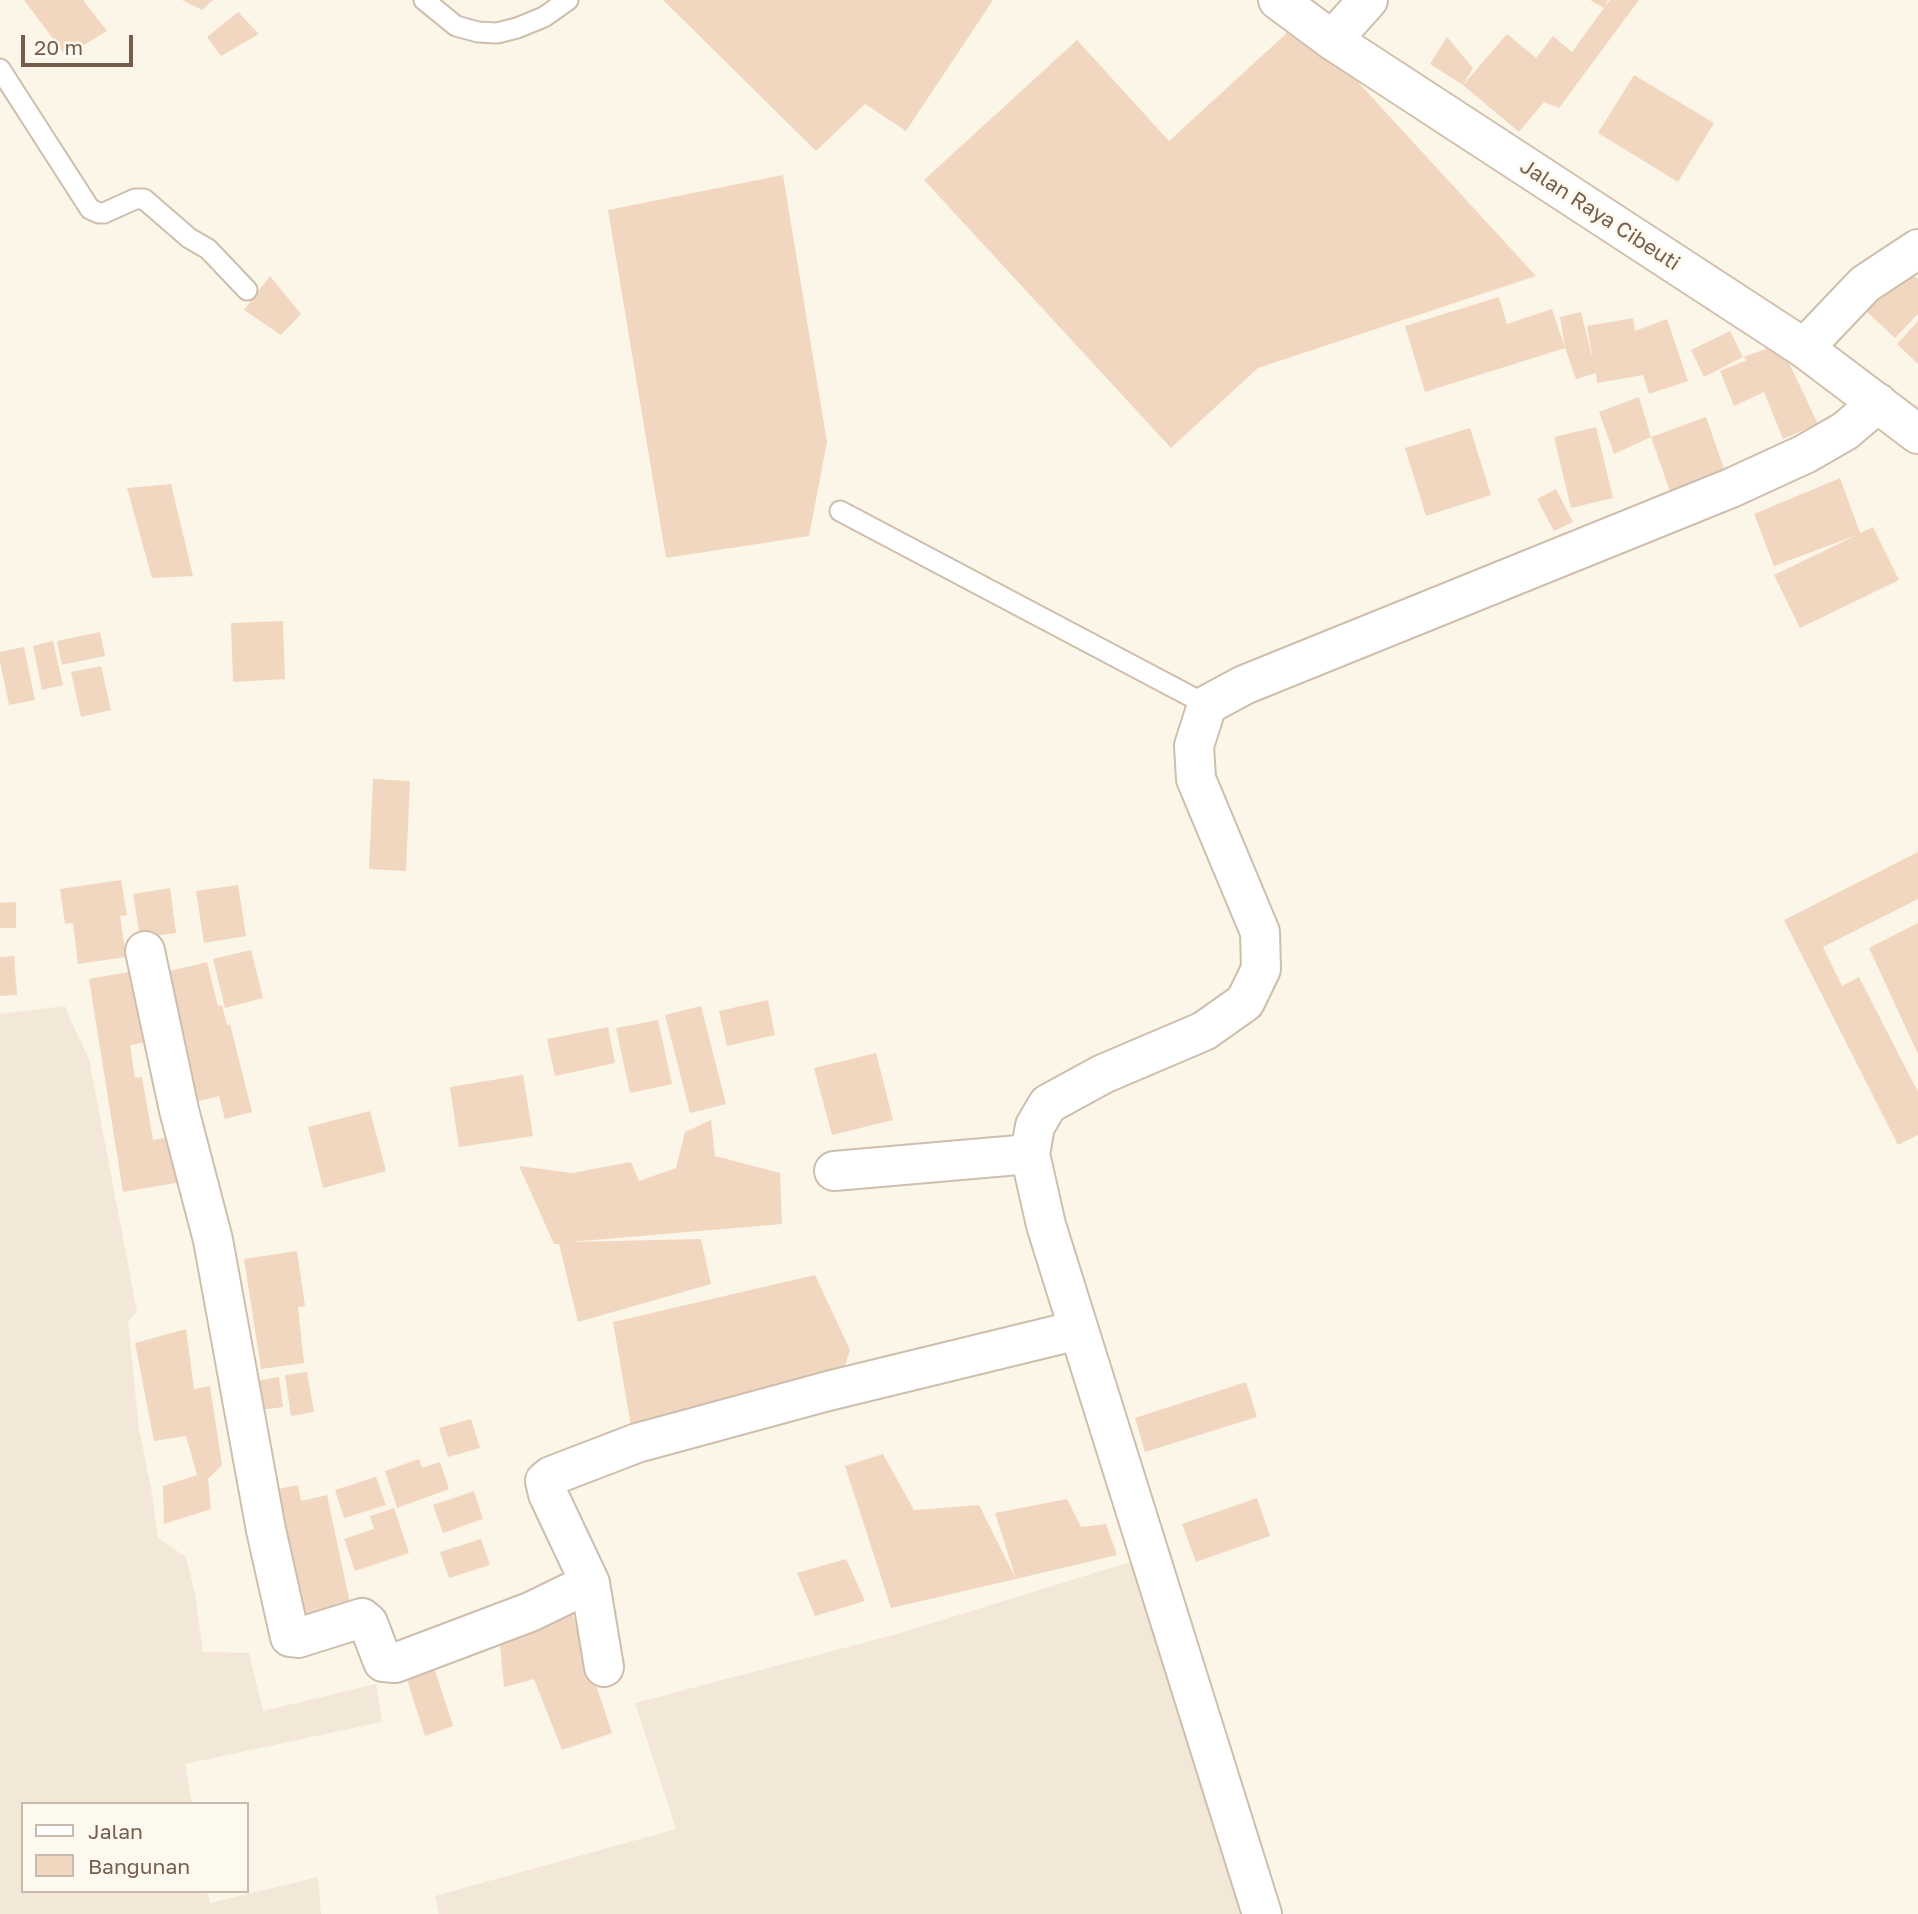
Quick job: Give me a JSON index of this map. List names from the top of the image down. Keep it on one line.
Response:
{"streets":{"street":["Jalan Raya Cibeuti"]},"legend":["Jalan","Bangunan"],"scale_bar":"20 m"}
